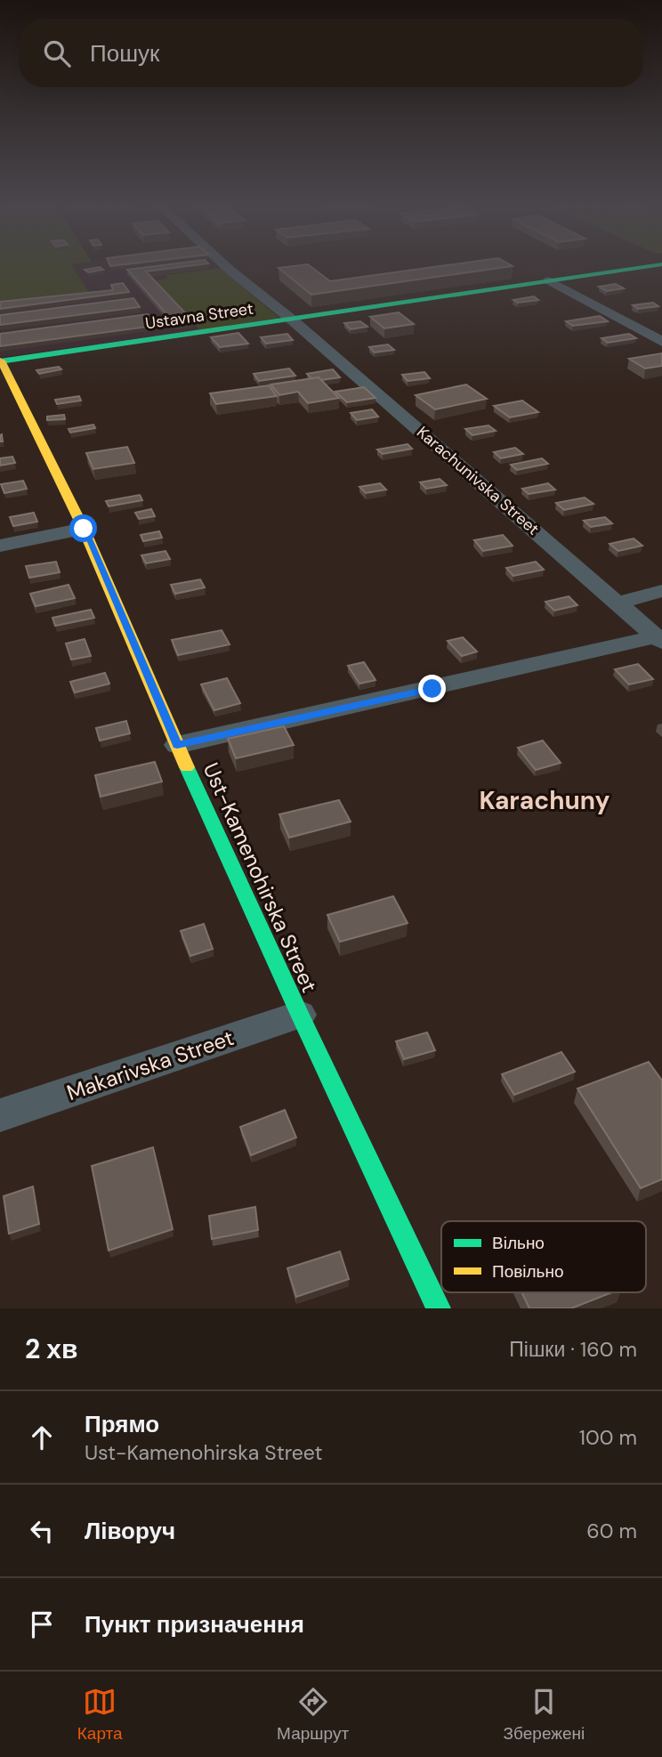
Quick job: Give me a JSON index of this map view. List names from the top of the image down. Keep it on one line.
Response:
{"streets":{"street":["Ustavna Street","Karachunivska Street","Ust-Kamenohirska Street","Makarivska Street"]},"crossings":[["Ustavna Street","Karachunivska Street"],["Ustavna Street","Ust-Kamenohirska Street"],["Ust-Kamenohirska Street","Makarivska Street"]],"districts":["Karachuny"],"legend":["Вільно","Повільно"],"page":{"search":"Пошук","heading":["2 хв","Пішки · 160 m"],"list":[["Прямо","Ust-Kamenohirska Street","100 m"],["Ліворуч","60 m"],"Пункт призначення"],"nav":["Карта","Маршрут","Збережені"]}}
